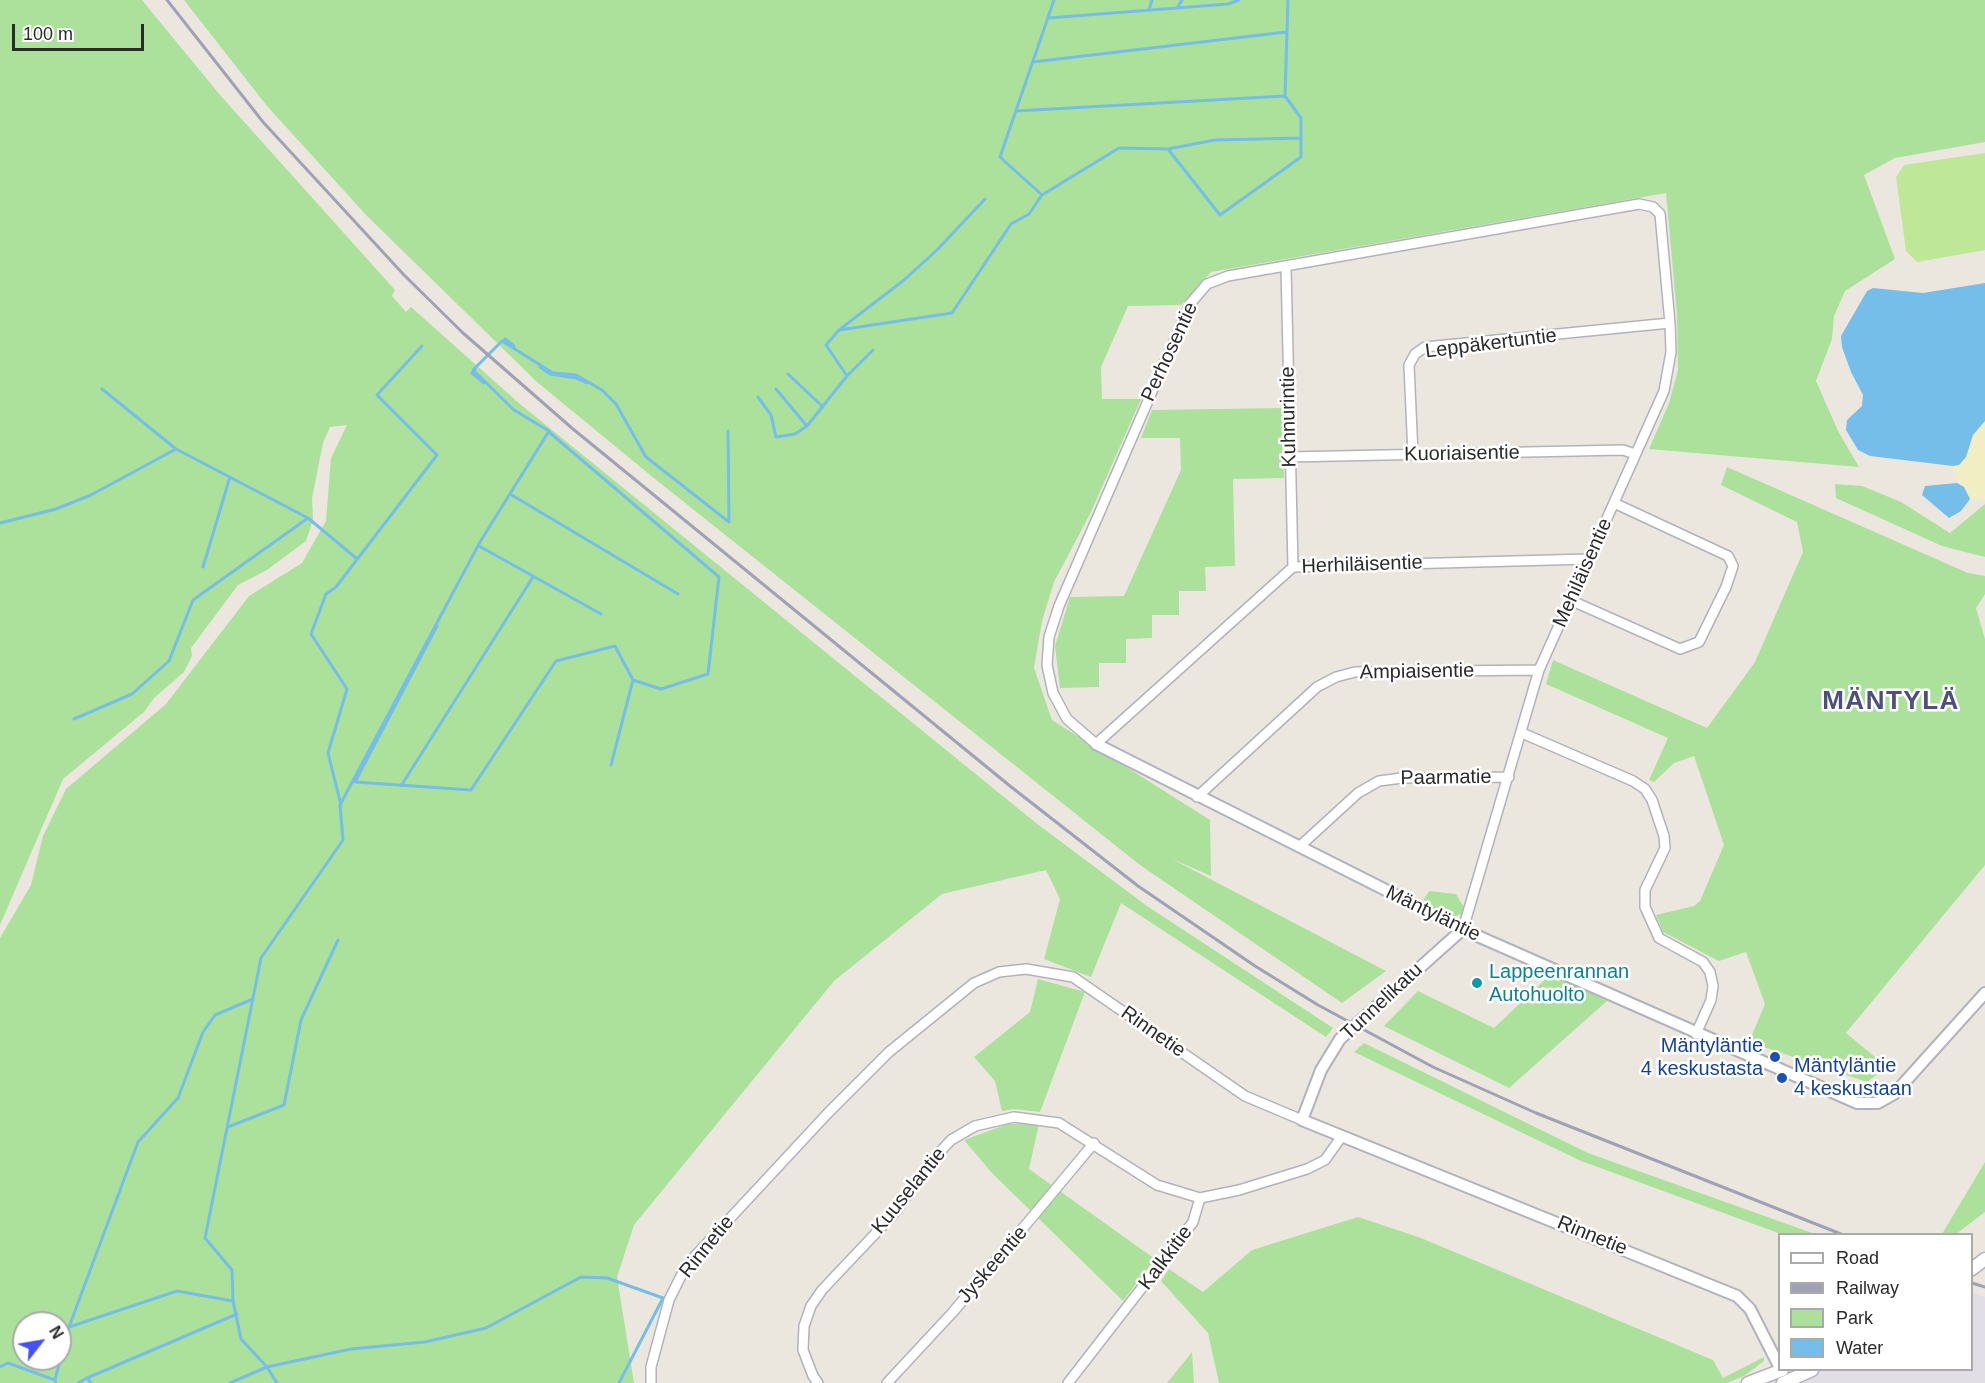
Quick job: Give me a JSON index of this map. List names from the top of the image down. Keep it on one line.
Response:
{"streets":{"street":["Leppäkertuntie","Perhosentie","Kuhnurintie","Kuoriaisentie","Herhiläisentie","Mehiläisentie","Ampiaisentie","Paarmatie","Mäntyläntie","Tunnelikatu","Rinnetie","Kuuselantie","Kalkkitie","Jyskeentie"]},"crossings":[["Leppäkertuntie","Kuoriaisentie"],["Leppäkertuntie","Mehiläisentie"],["Perhosentie","Kuhnurintie"],["Perhosentie","Herhiläisentie"],["Perhosentie","Mehiläisentie"],["Perhosentie","Mäntyläntie"],["Kuhnurintie","Kuoriaisentie"],["Kuhnurintie","Herhiläisentie"],["Kuoriaisentie","Mehiläisentie"],["Herhiläisentie","Mehiläisentie"],["Herhiläisentie","Mäntyläntie"],["Mehiläisentie","Ampiaisentie"],["Mehiläisentie","Paarmatie"],["Mehiläisentie","Mäntyläntie"],["Mehiläisentie","Tunnelikatu"],["Ampiaisentie","Mäntyläntie"],["Paarmatie","Mäntyläntie"],["Mäntyläntie","Tunnelikatu"],["Tunnelikatu","Rinnetie"],["Kuuselantie","Kalkkitie"],["Kuuselantie","Jyskeentie"]],"districts":["MÄNTYLÄ"],"places":["Lappeenrannan Autohuolto","Mäntyläntie 4 keskustasta","Mäntyläntie 4 keskustaan"],"legend":["Road","Railway","Park","Water"],"scale_bar":"100 m","north":"top right"}
